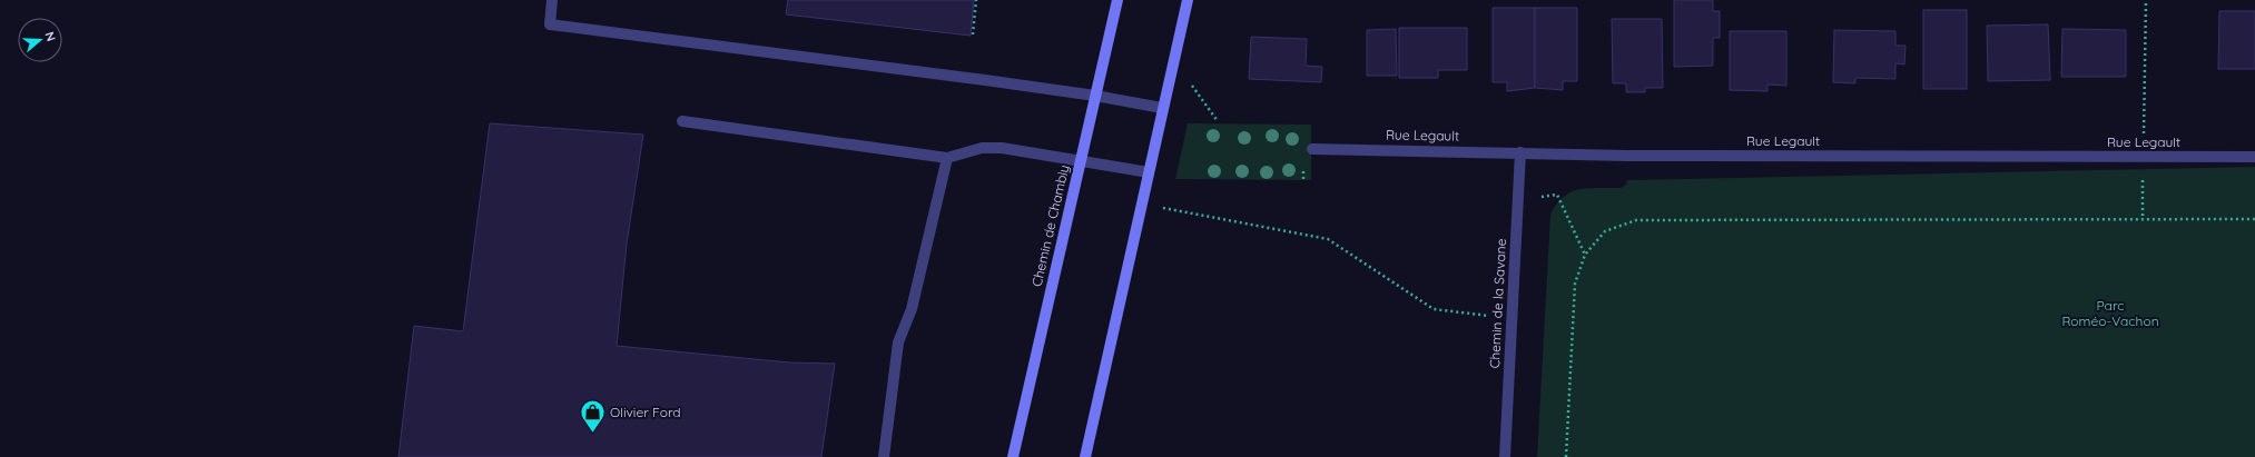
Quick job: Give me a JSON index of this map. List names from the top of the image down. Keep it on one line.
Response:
{"streets":{"main road":["Chemin de Chambly"],"street":["Rue Legault","Chemin de la Savane"]},"crossings":[["Rue Legault","Chemin de la Savane"]],"parks":["Parc Roméo-Vachon"],"places":{"shop":["Olivier Ford"]},"north":"right"}
